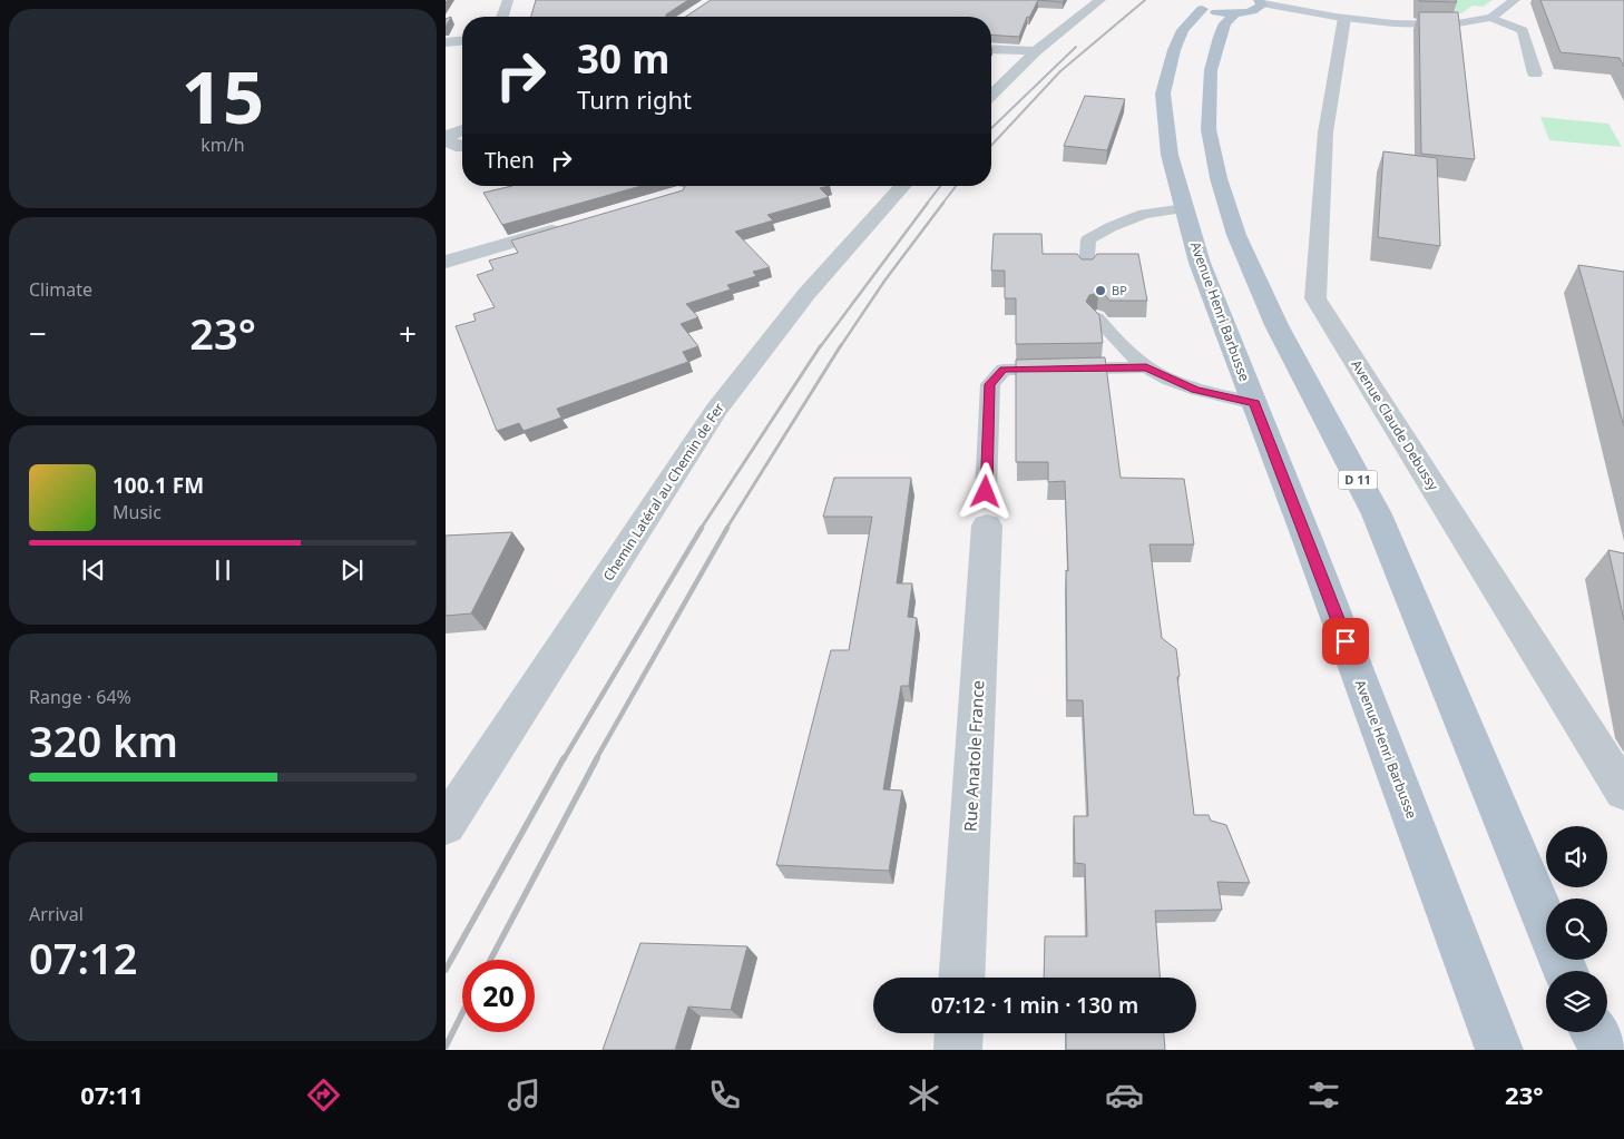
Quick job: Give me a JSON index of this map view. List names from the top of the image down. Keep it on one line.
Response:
{"streets":{"main road":["Avenue Henri Barbusse","D 11"],"street":["Avenue Claude Debussy","Chemin Latéral au Chemin de Fer","Rue Anatole France"]},"crossings":[["Avenue Henri Barbusse","D 11"]],"places":["BP"],"page":{"tile":[["15","km/h"],"Climate",["Range · 64%","320 km"],["Arrival","07:12"]],"turn":["30 m","Turn right"],"then":"Then","heat":["−","23°","+"],"song":["100.1 FM","Music"],"limit":"20","trip":"07:12 · 1 min · 130 m","tabs":["07:11","23°"]}}
